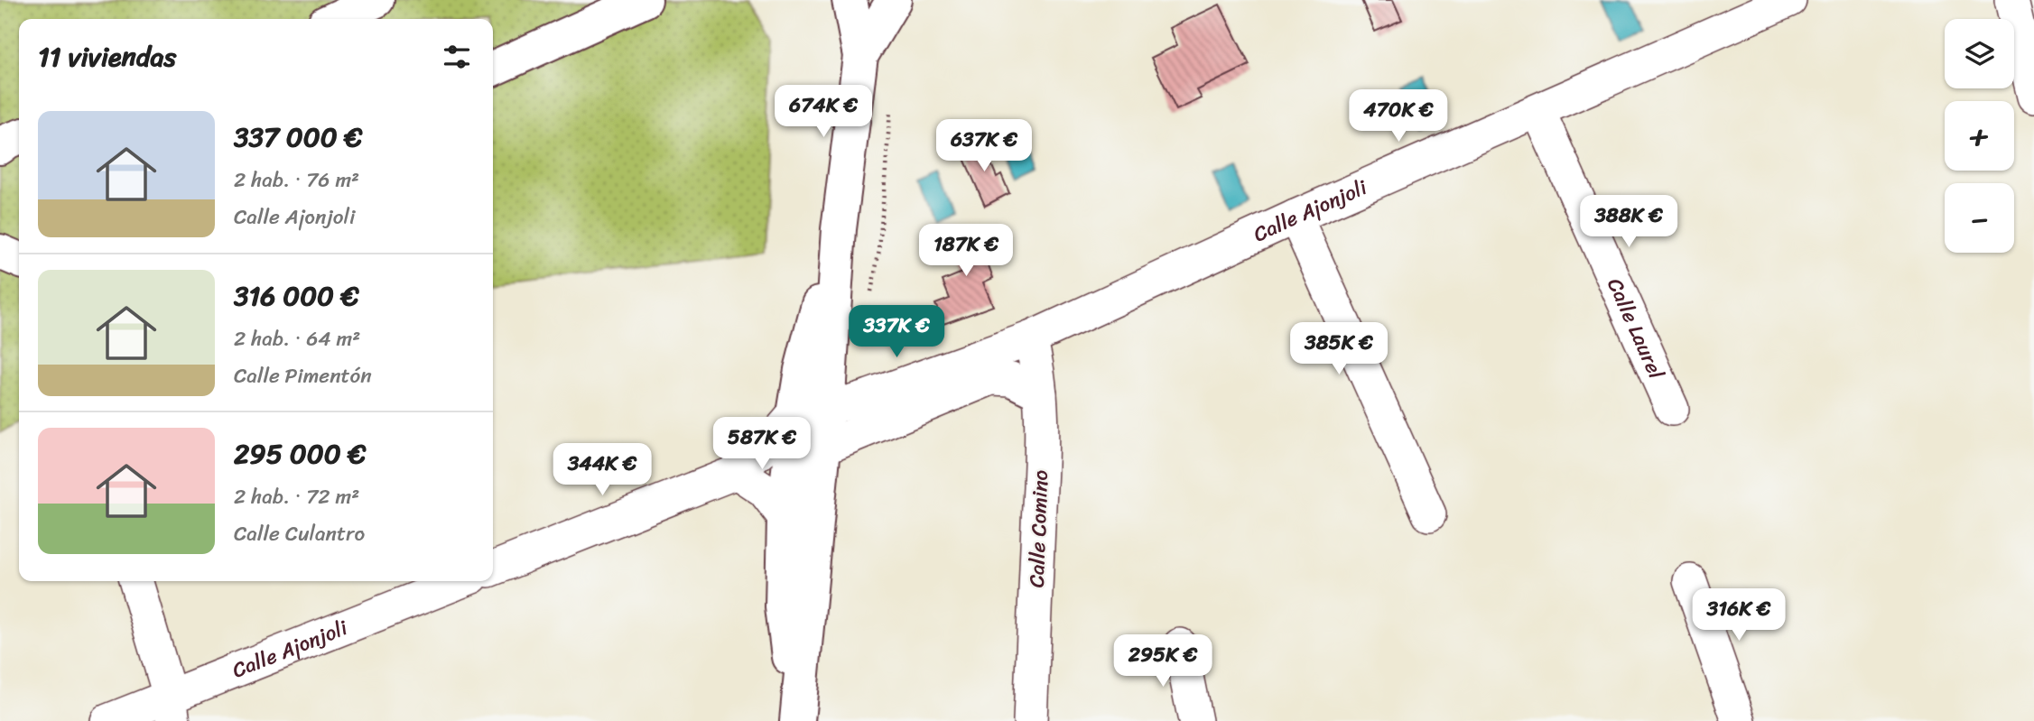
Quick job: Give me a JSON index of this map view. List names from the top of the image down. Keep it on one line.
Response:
{"streets":{"street":["Calle Ajonjoli","Calle Laurel","Calle Comino"]},"crossings":[["Calle Ajonjoli","Calle Laurel"],["Calle Ajonjoli","Calle Comino"]],"page":{"map_buttons":["+","−"],"heading":"11 viviendas","price":["674K €","470K €","637K €","388K €","187K €","337K €","385K €","587K €","344K €","316K €","295K €"],"list":[{"name":"337 000 €","note":"2 hab. · 76 m² · Calle Ajonjoli"},{"name":"316 000 €","note":"2 hab. · 64 m² · Calle Pimentón"},{"name":"295 000 €","note":"2 hab. · 72 m² · Calle Culantro"}]}}
